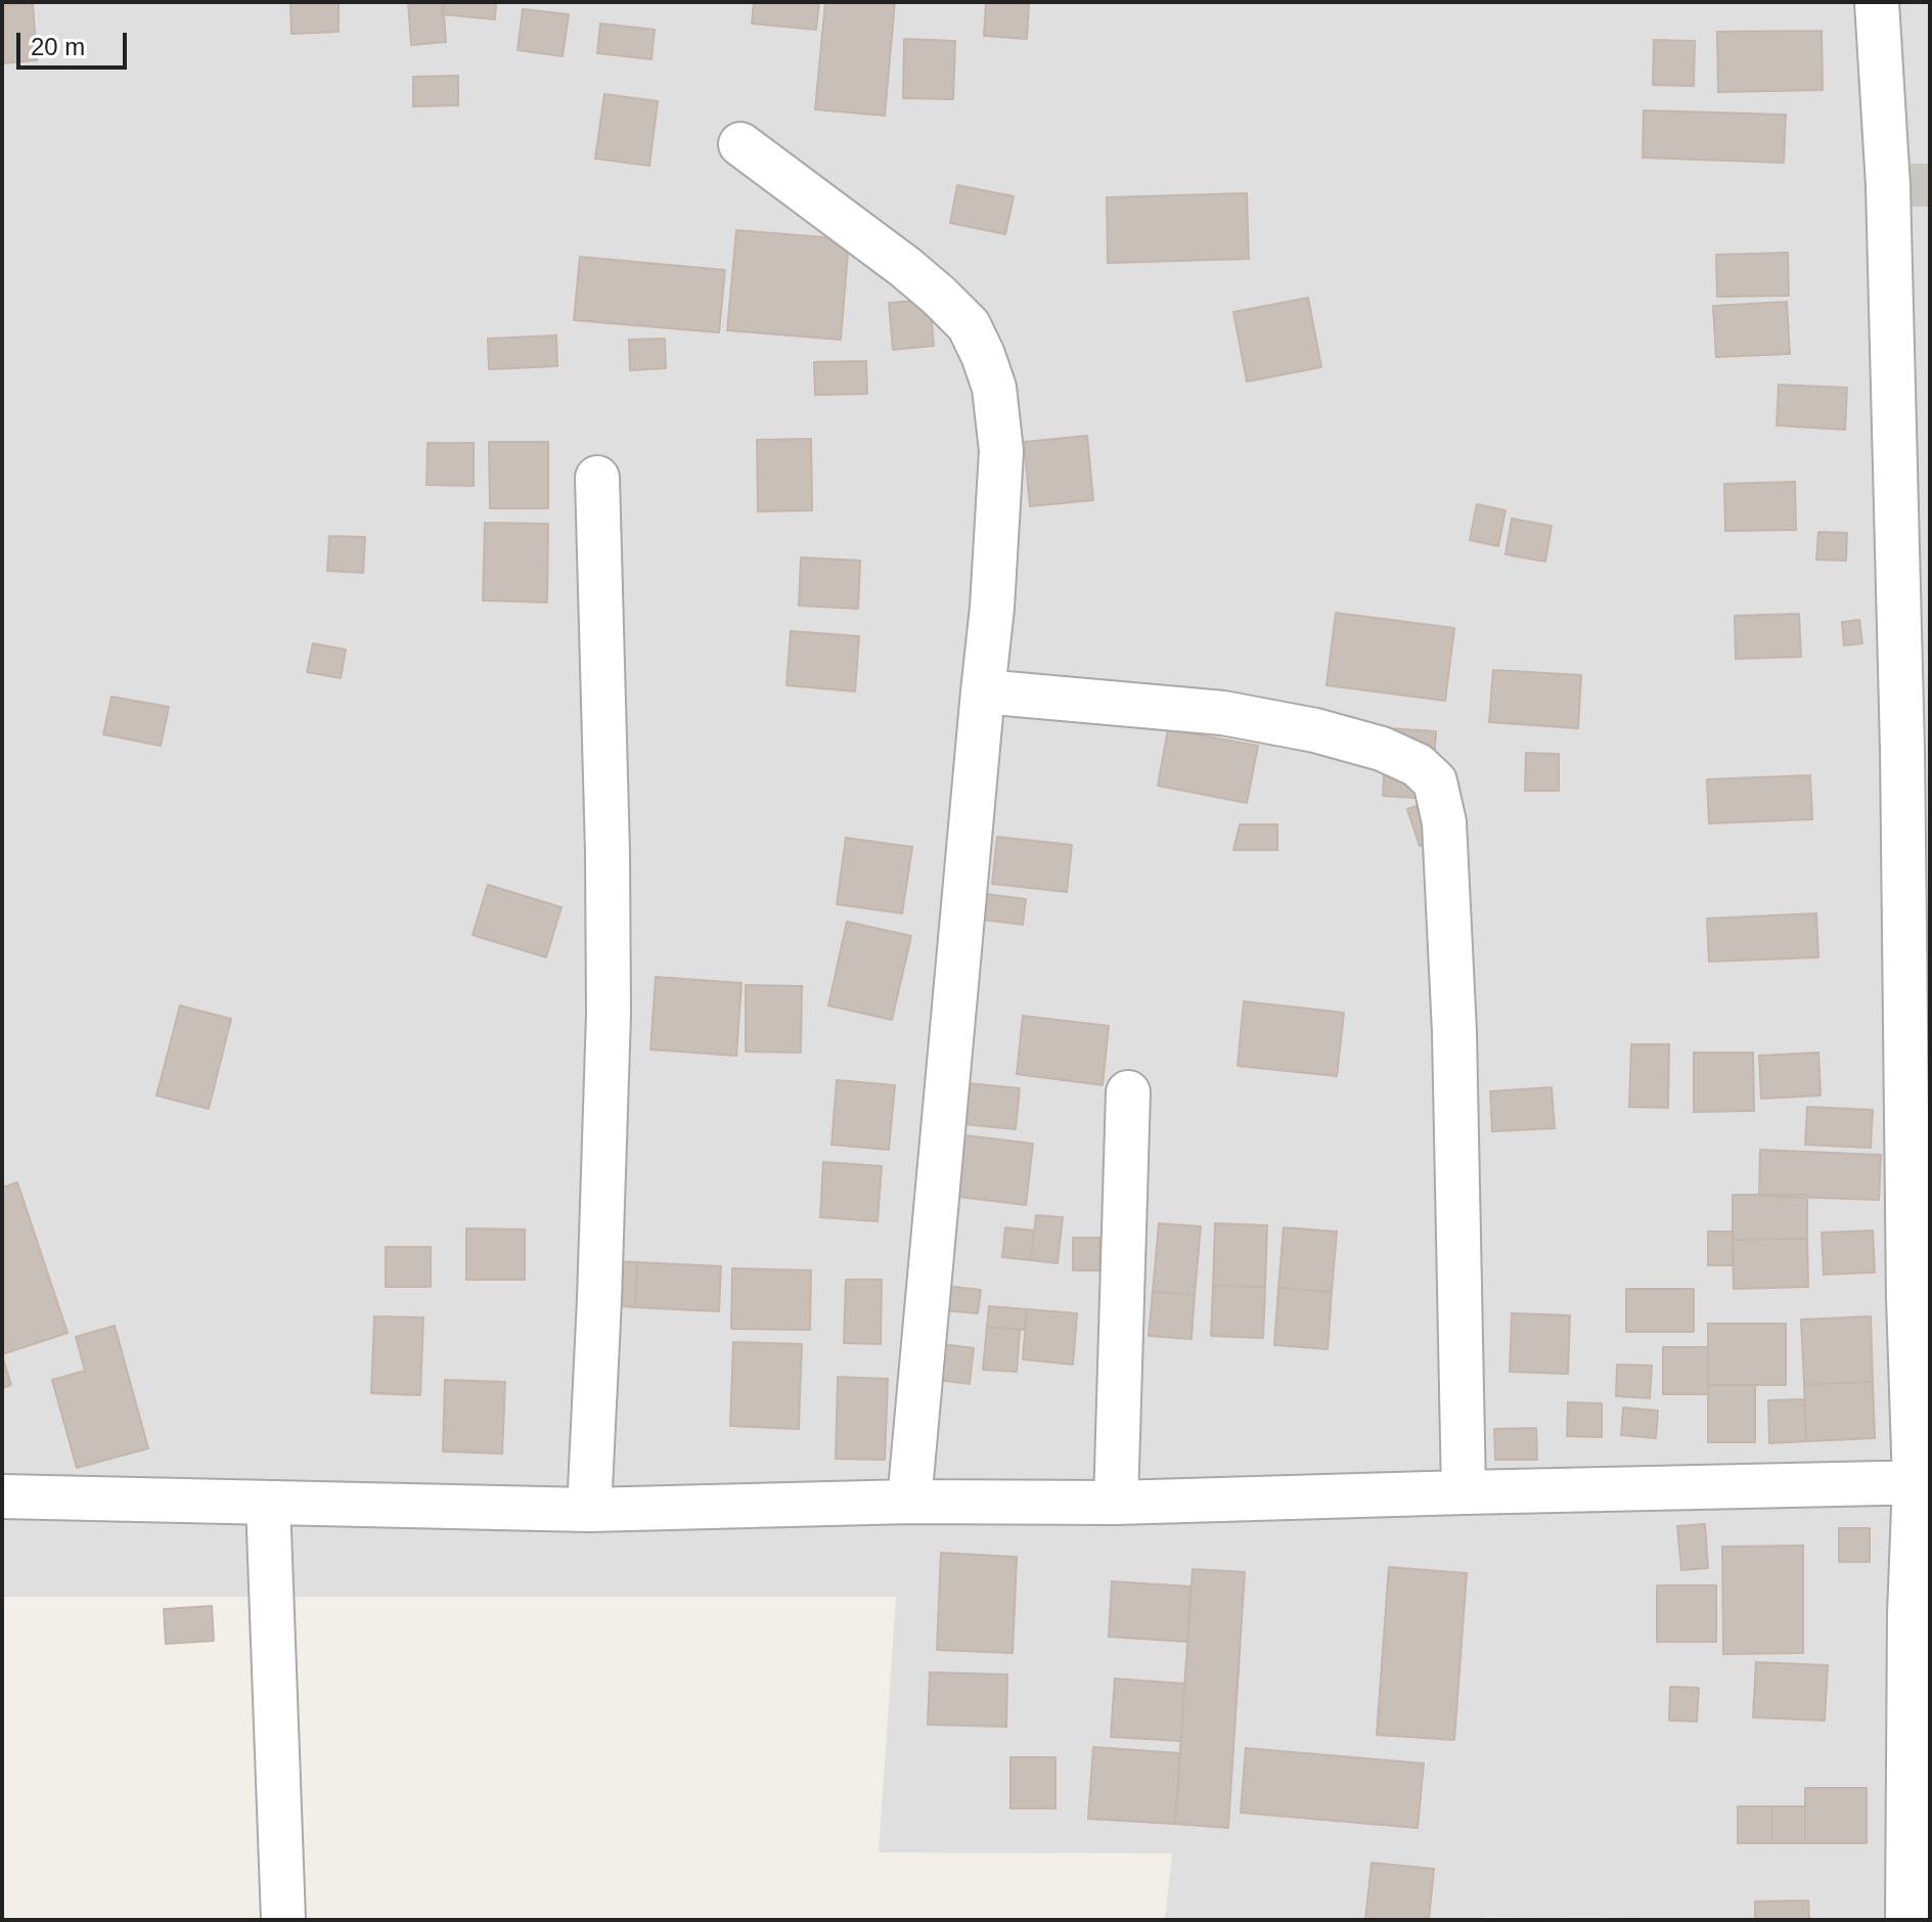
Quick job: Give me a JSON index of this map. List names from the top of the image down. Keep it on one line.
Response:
{"scale_bar":"20 m"}
